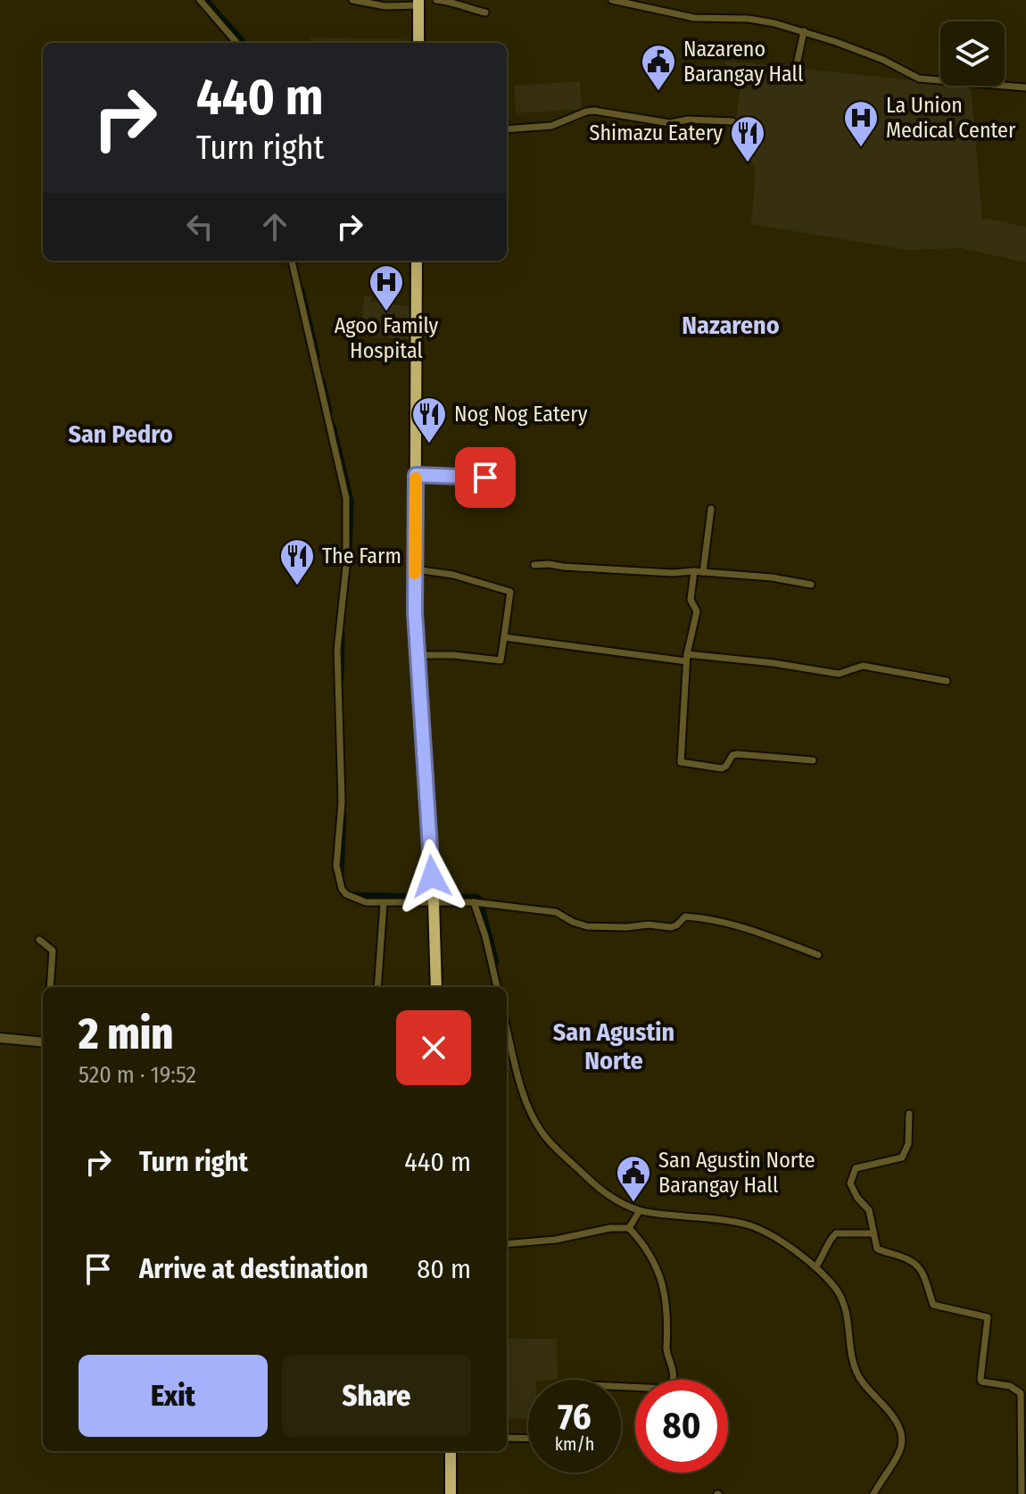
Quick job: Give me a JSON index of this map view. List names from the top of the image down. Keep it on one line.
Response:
{"districts":["Nazareno","San Pedro","San Agustin Norte"],"places":{"public building":["Nazareno Barangay Hall","San Agustin Norte Barangay Hall"],"hospital":["La Union Medical Center","Agoo Family Hospital"],"restaurant":["Shimazu Eatery","Nog Nog Eatery","The Farm"]},"page":{"turn":["440 m","Turn right"],"heading":["2 min","520 m · 19:52"],"list":[{"name":"Turn right","value":"440 m"},{"name":"Arrive at destination","value":"80 m"}],"buttons":["Exit","Share"],"speed":"76 km/h","limit":"80"}}
